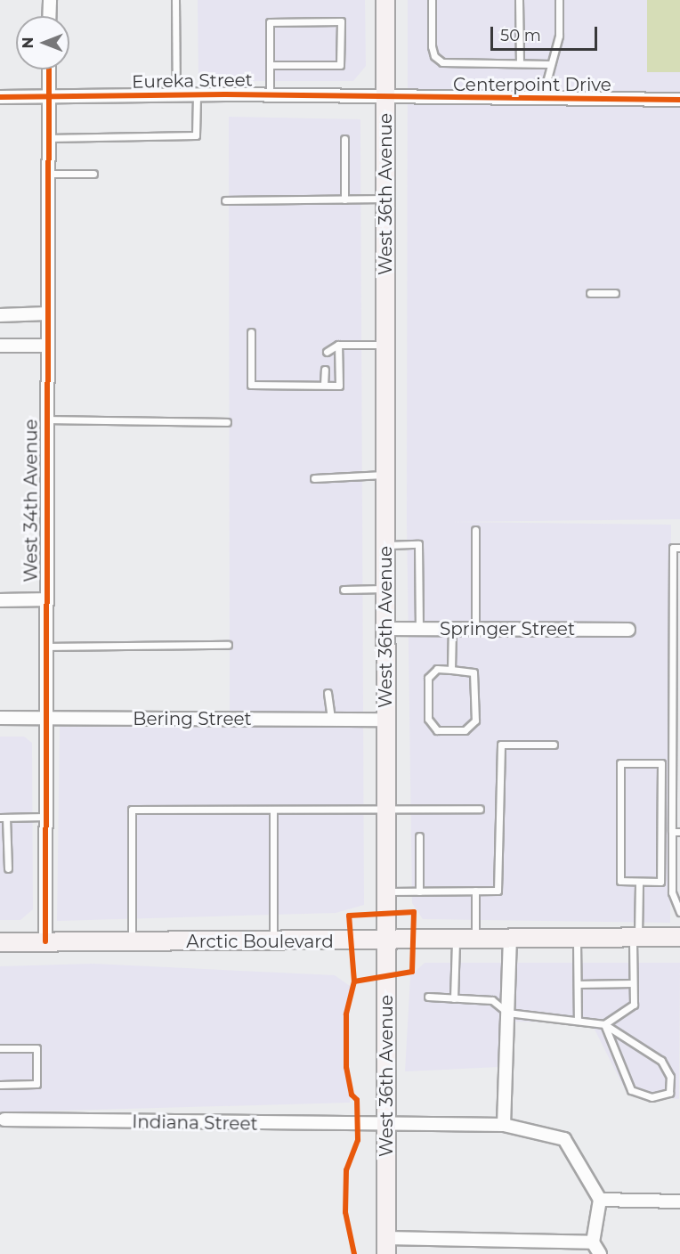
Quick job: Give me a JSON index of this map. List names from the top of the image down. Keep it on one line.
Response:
{"streets":{"main road":["West 36th Avenue","Arctic Boulevard"],"street":["Eureka Street","Centerpoint Drive","West 34th Avenue","Springer Street","Bering Street","Indiana Street"]},"crossings":[["Eureka Street","Centerpoint Drive"],["Eureka Street","West 36th Avenue"],["Eureka Street","West 34th Avenue"],["Centerpoint Drive","West 36th Avenue"],["West 36th Avenue","Springer Street"],["West 36th Avenue","Bering Street"],["West 36th Avenue","Arctic Boulevard"],["West 36th Avenue","Indiana Street"],["West 34th Avenue","Bering Street"],["West 34th Avenue","Arctic Boulevard"]],"scale_bar":"50 m","north":"left"}
